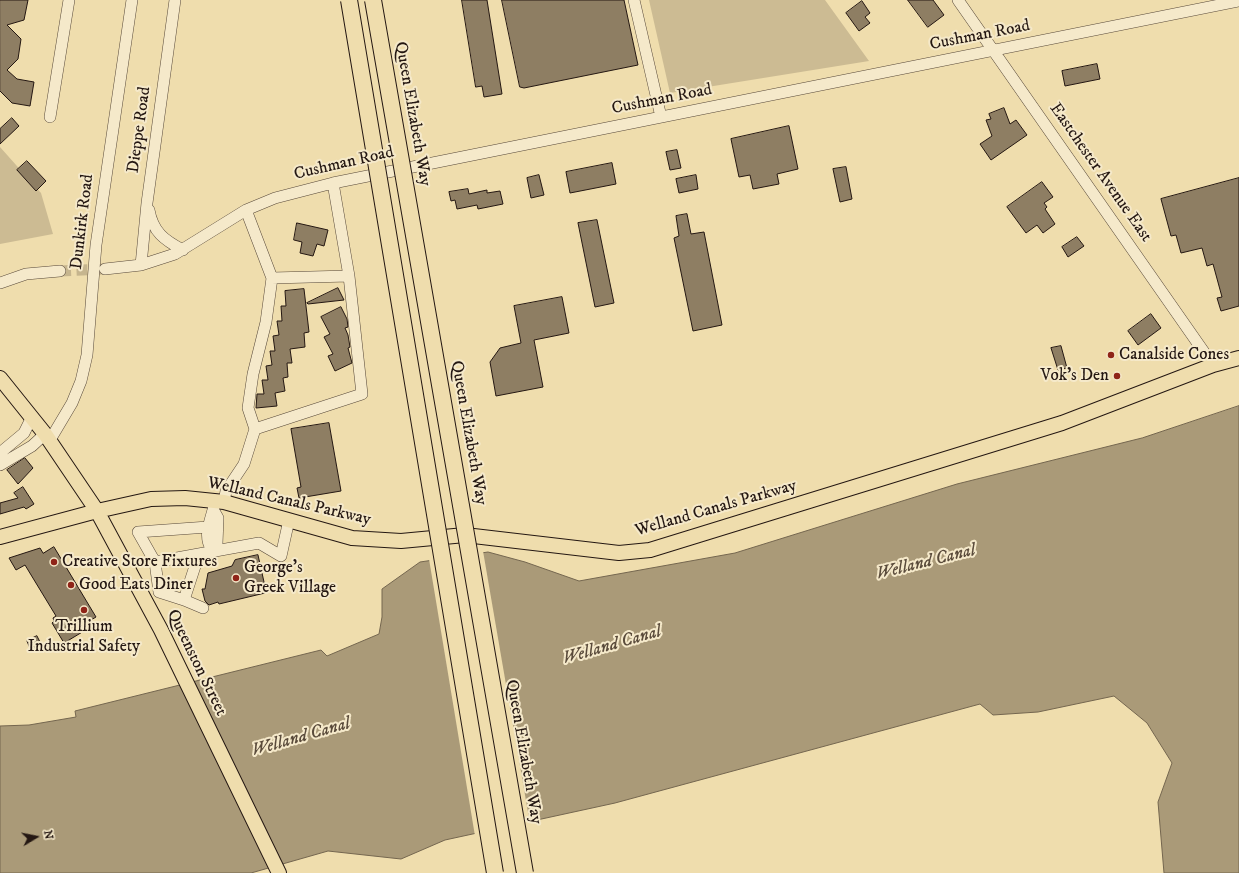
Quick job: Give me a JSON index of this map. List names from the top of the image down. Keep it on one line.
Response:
{"streets":{"highway":["Queen Elizabeth Way"],"main road":["Welland Canals Parkway","Queenston Street"],"street":["Cushman Road","Dieppe Road","Eastchester Avenue East","Dunkirk Road"]},"crossings":[["Cushman Road","Dieppe Road"],["Cushman Road","Eastchester Avenue East"],["Eastchester Avenue East","Welland Canals Parkway"],["Dunkirk Road","Queenston Street"],["Welland Canals Parkway","Queenston Street"]],"water":["Welland Canal"],"places":["Canalside Cones","Vok's Den","Creative Store Fixtures","George's Greek Village","Good Eats Diner","Trillium Industrial Safety"],"north":"right"}
